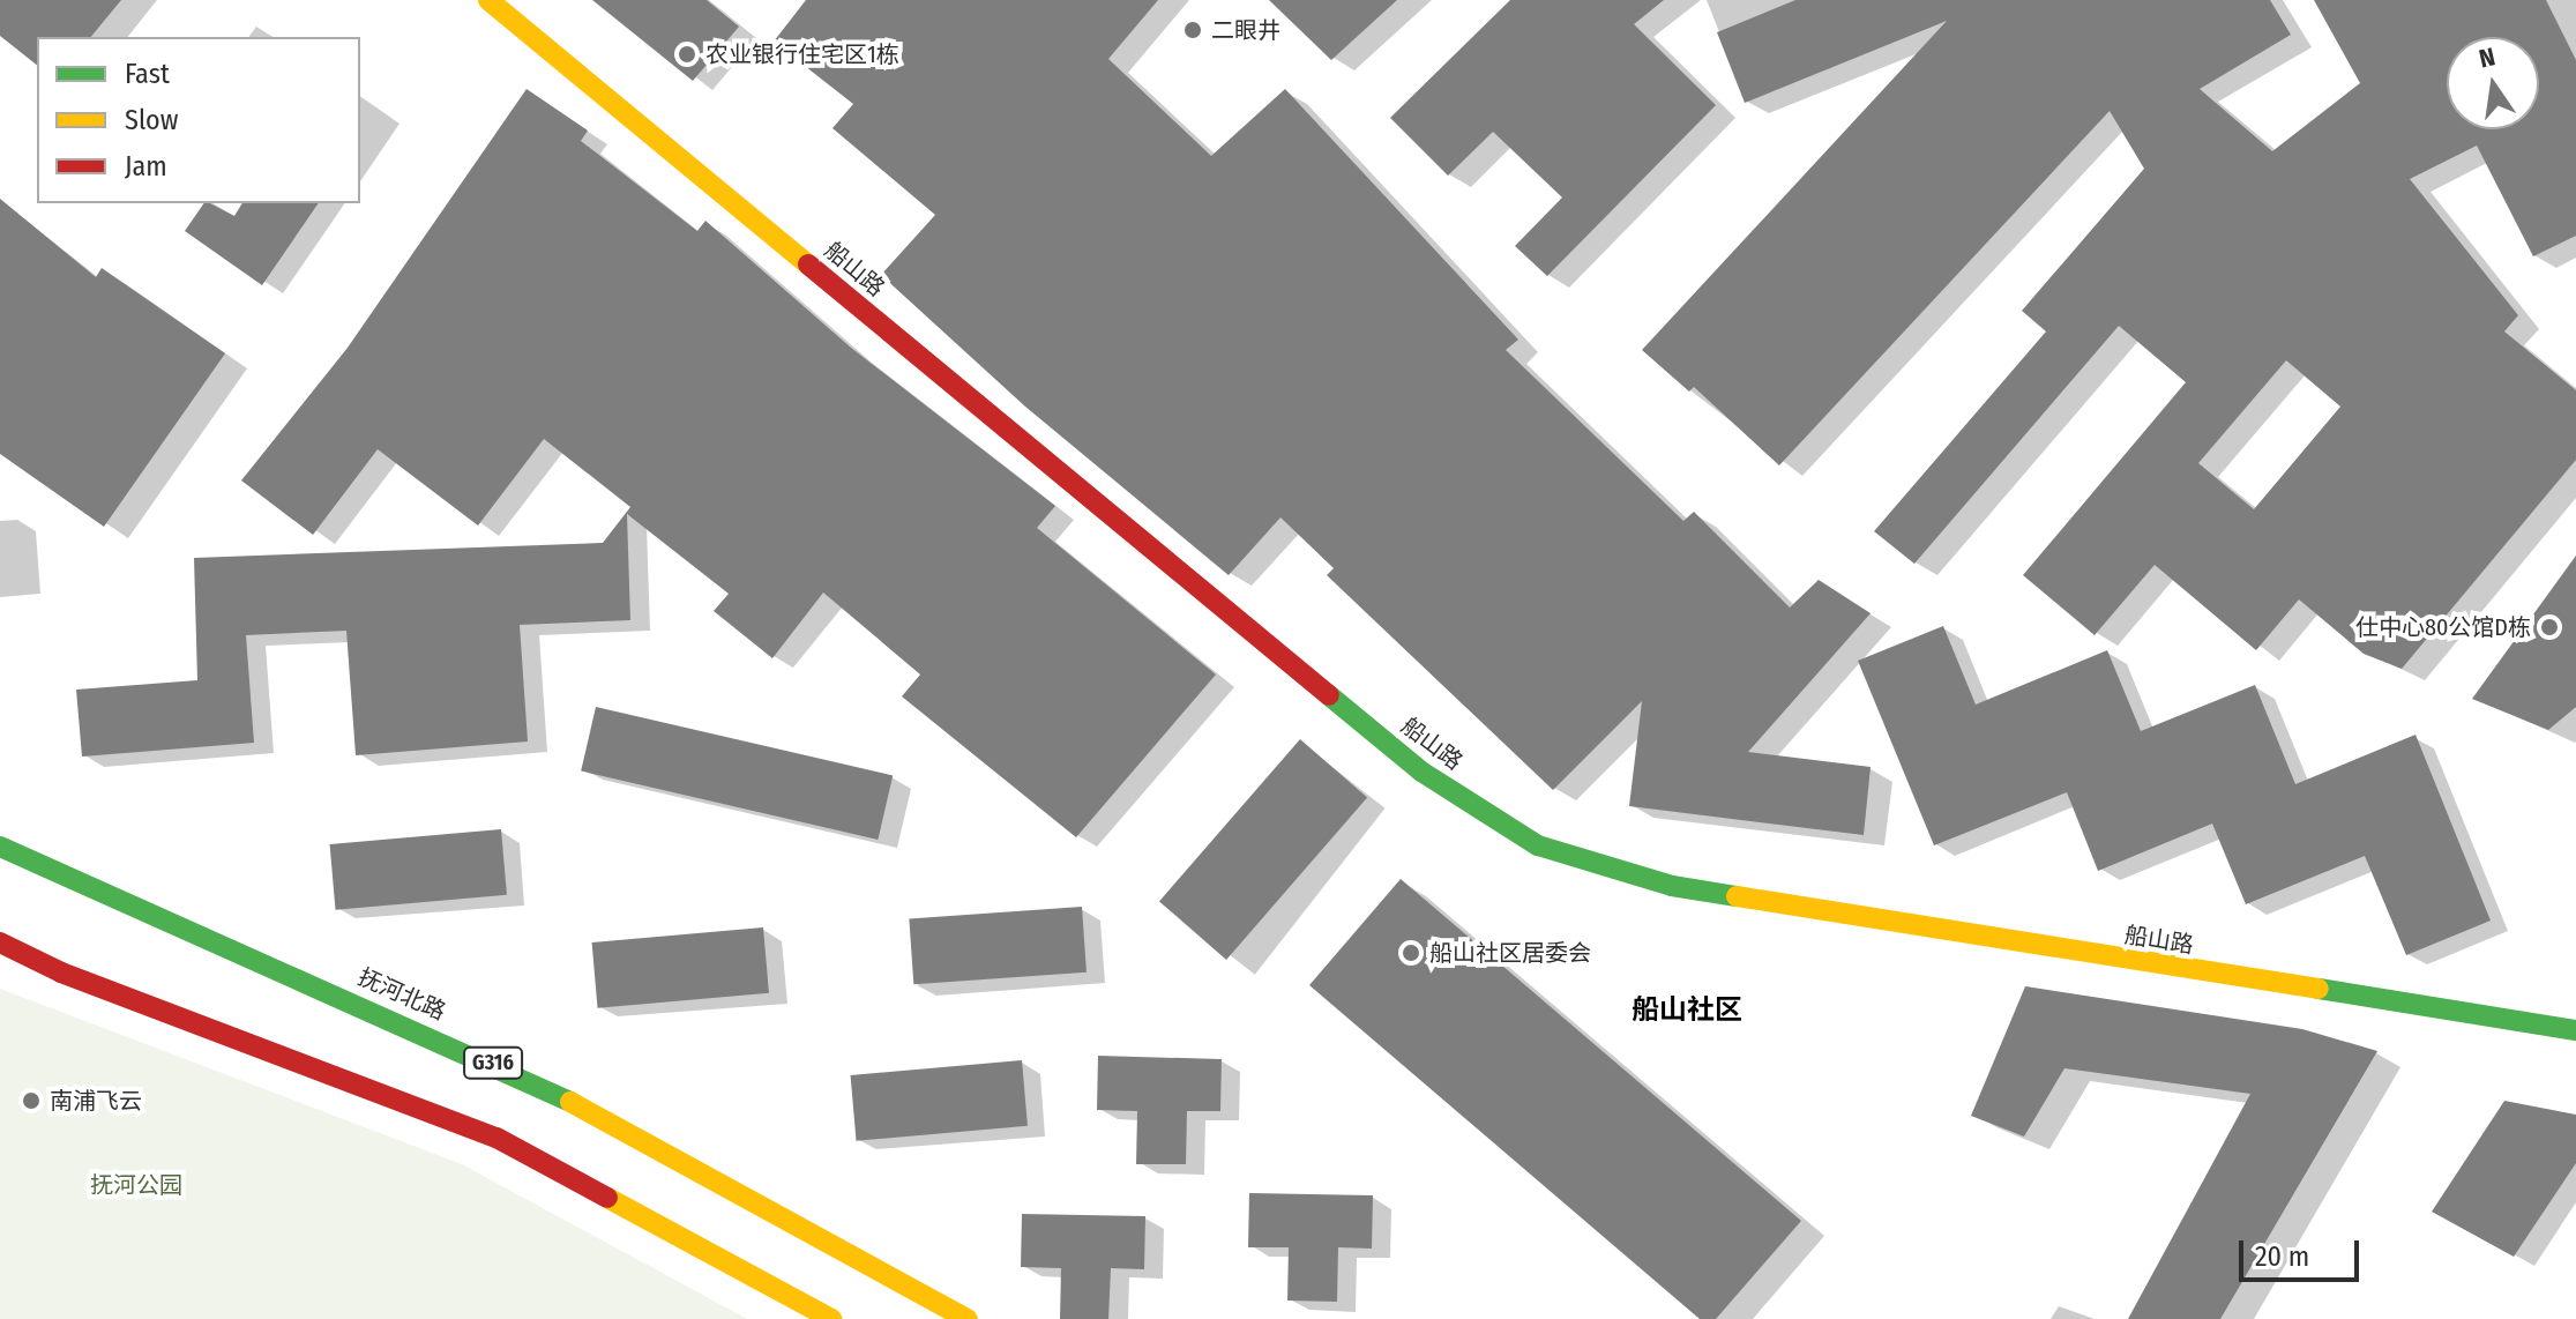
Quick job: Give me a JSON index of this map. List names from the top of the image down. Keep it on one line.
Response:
{"streets":{"street":["船山路","抚河北路","G316"]},"districts":["船山社区"],"parks":["抚河公园"],"places":["二眼井","农业银行住宅区1栋","仕中心80公馆D栋","船山社区居委会","南浦飞云"],"legend":["Fast","Slow","Jam"],"scale_bar":"20 m","north":"top"}
